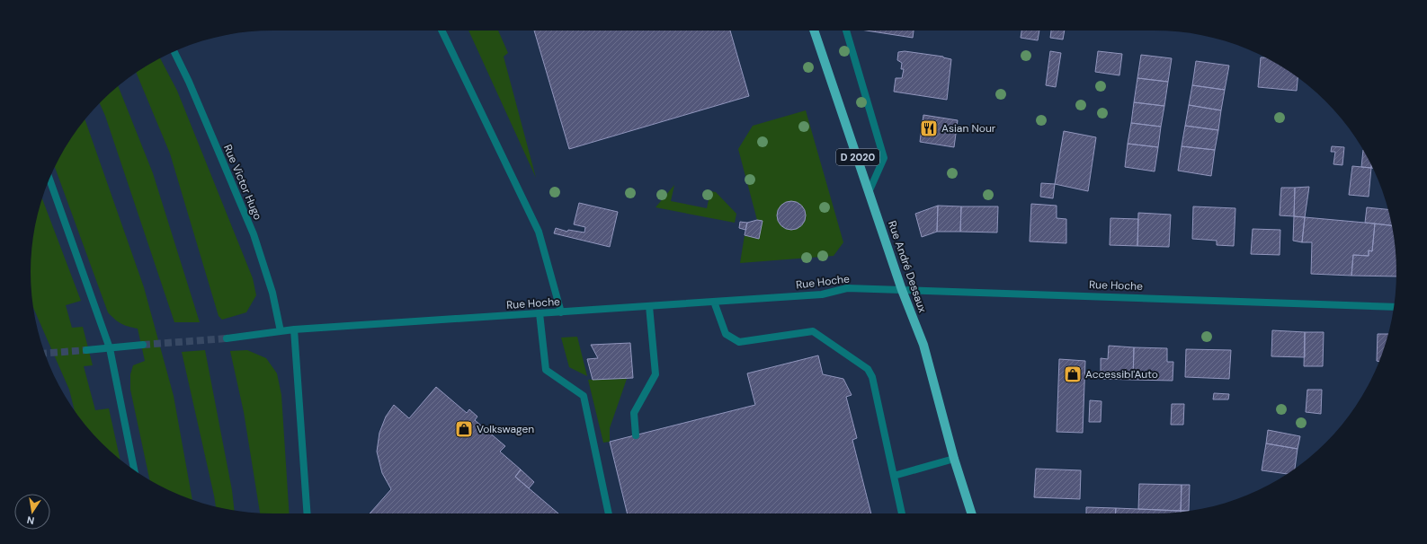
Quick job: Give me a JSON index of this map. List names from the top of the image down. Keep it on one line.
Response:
{"streets":{"main road":["D 2020","Rue André Dessaux"],"street":["Rue Victor Hugo","Rue Hoche"]},"crossings":[["Rue Victor Hugo","Rue Hoche"],["Rue André Dessaux","Rue Hoche"]],"places":{"restaurant":["Asian Nour"],"shop":["Accessibl'Auto","Volkswagen"]},"north":"bottom"}
